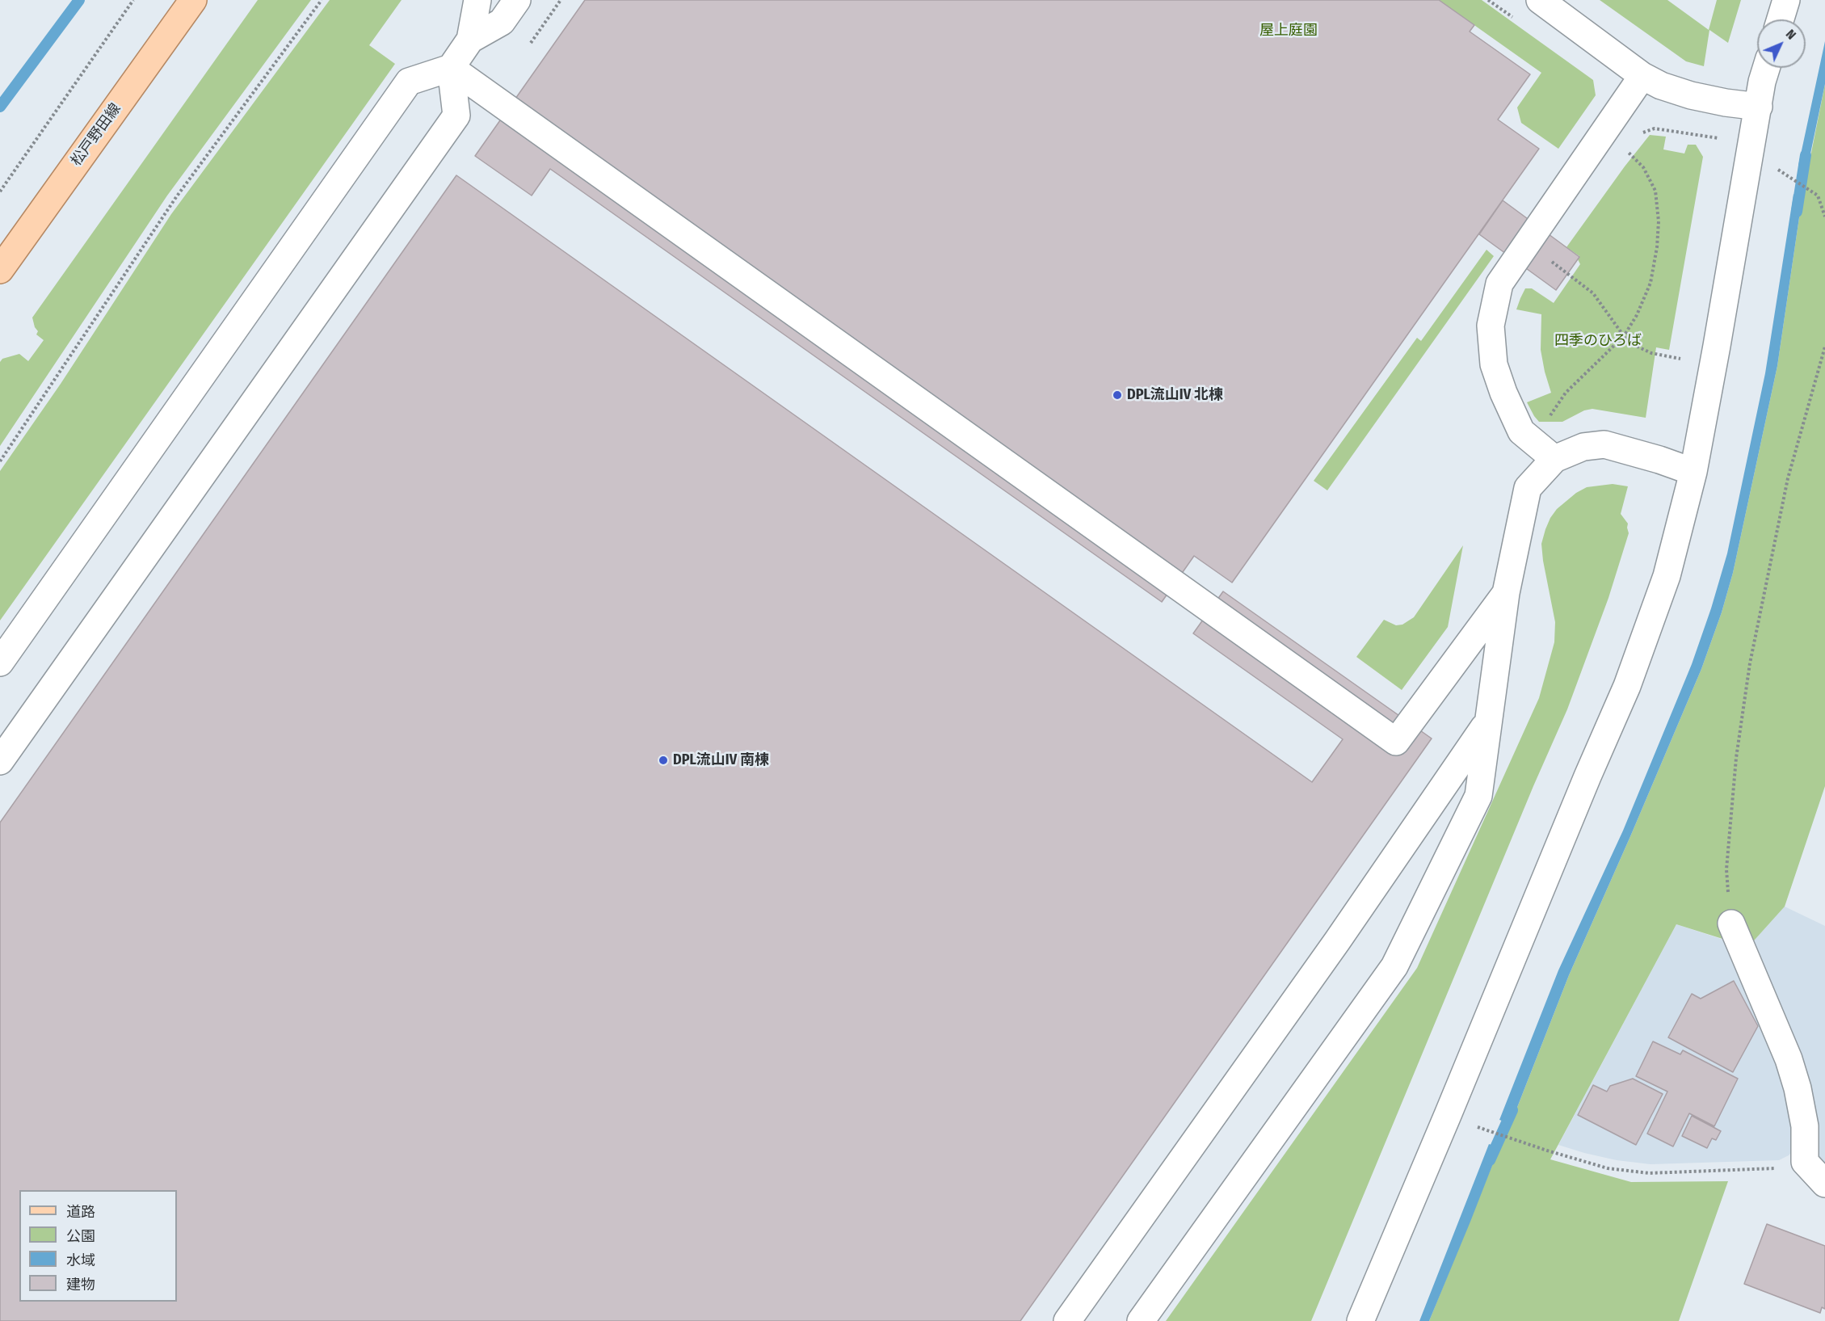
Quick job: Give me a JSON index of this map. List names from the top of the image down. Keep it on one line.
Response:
{"streets":{"main road":["松戸野田線"]},"parks":["屋上庭園","四季のひろば"],"places":["DPL流山IV 北棟","DPL流山IV 南棟"],"legend":["道路","公園","水域","建物"],"north":"top right"}
